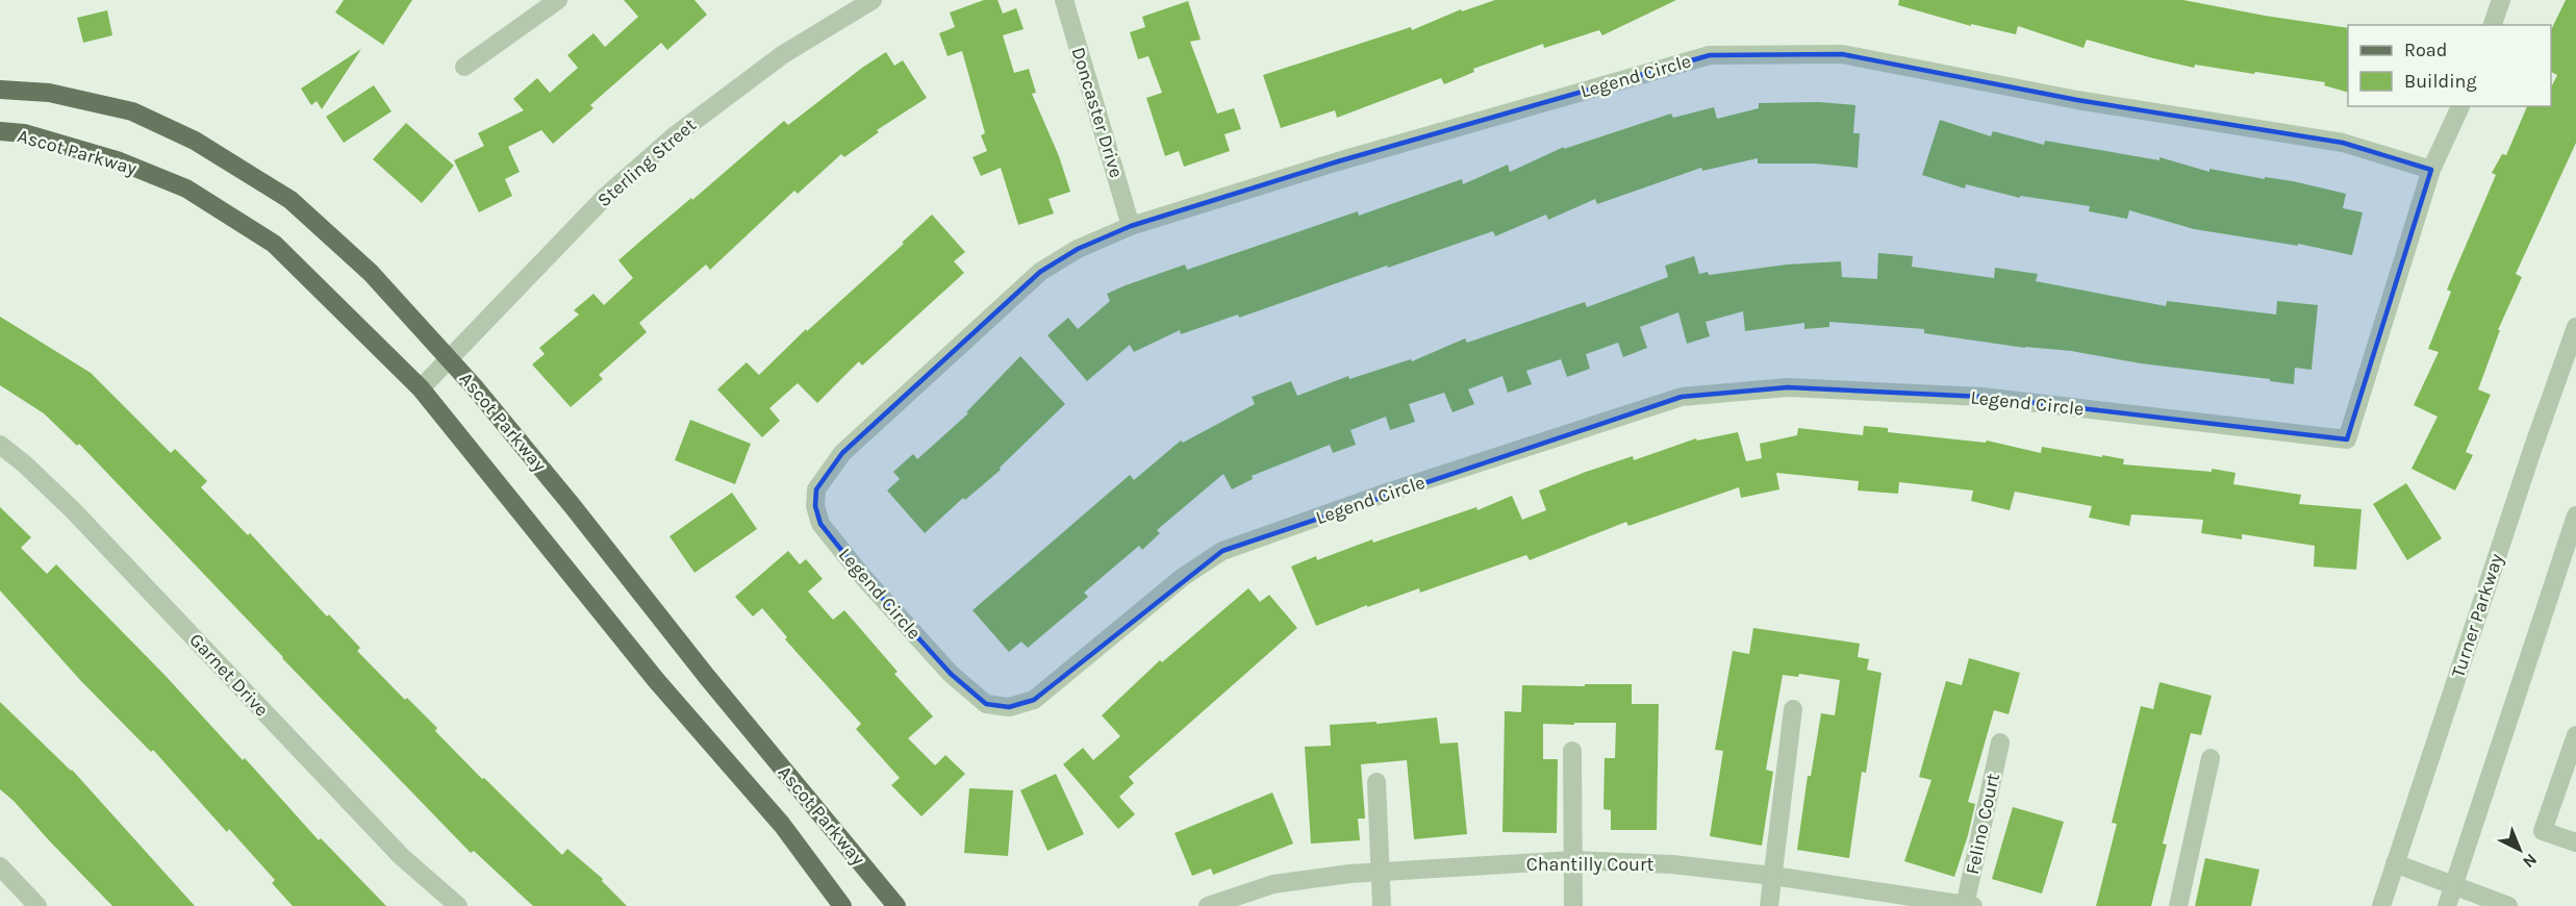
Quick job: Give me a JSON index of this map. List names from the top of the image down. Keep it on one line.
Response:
{"streets":{"main road":["Ascot Parkway"],"street":["Legend Circle","Doncaster Drive","Sterling Street","Turner Parkway","Garnet Drive","Felino Court","Chantilly Court"]},"crossings":[["Legend Circle","Doncaster Drive"],["Ascot Parkway","Sterling Street"],["Felino Court","Chantilly Court"]],"legend":["Road","Building"],"north":"bottom right"}
